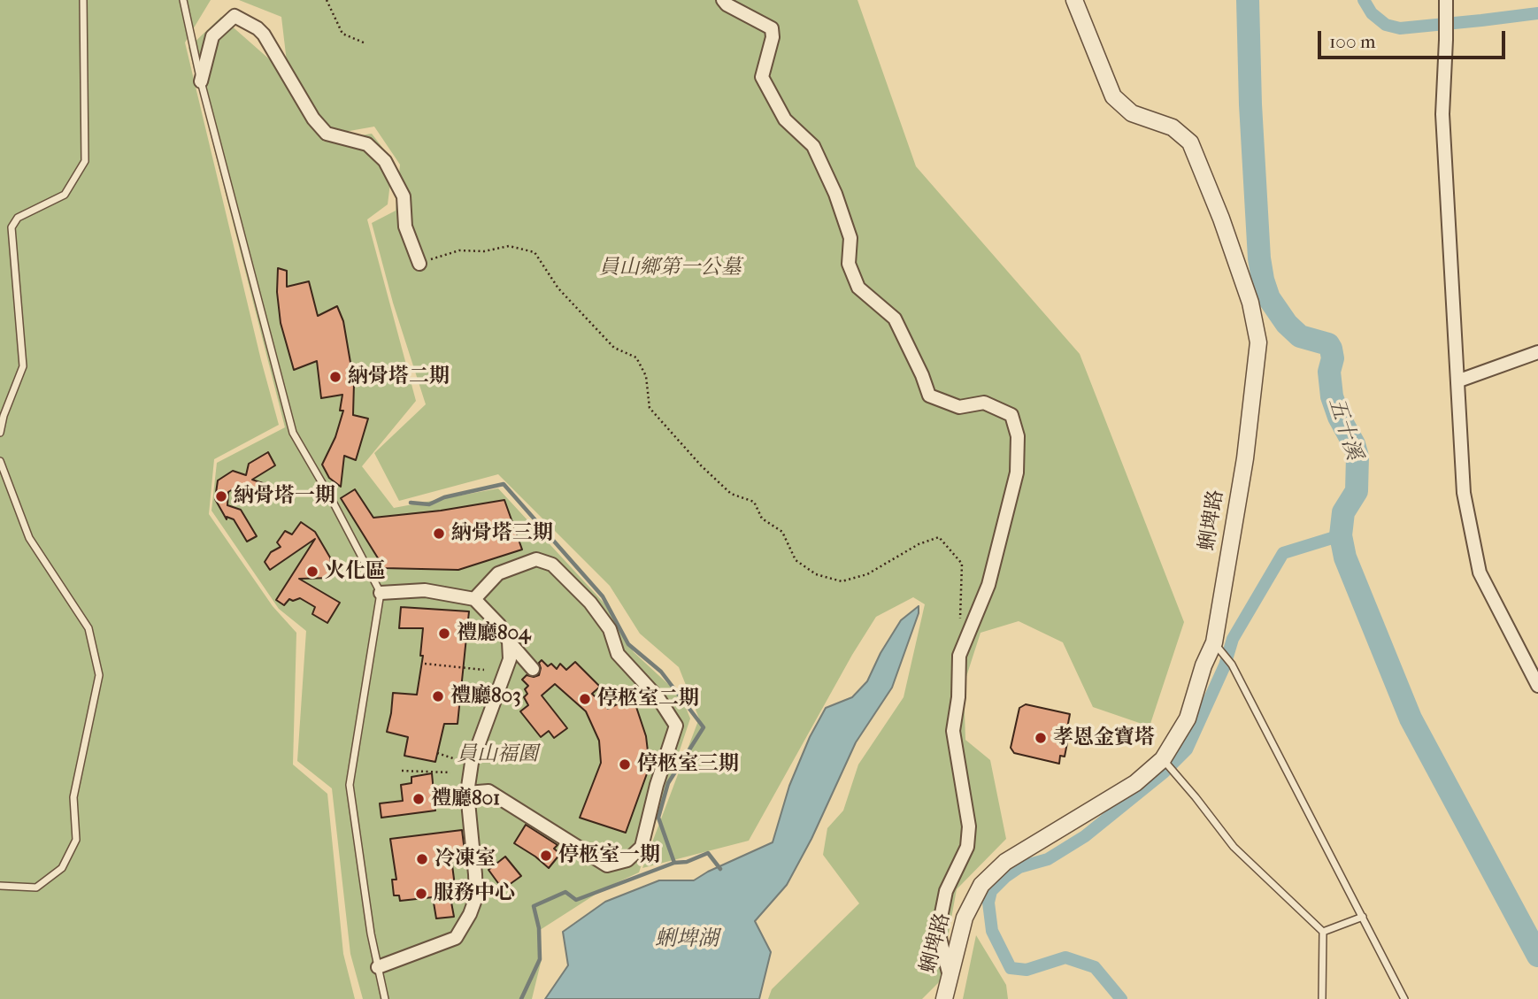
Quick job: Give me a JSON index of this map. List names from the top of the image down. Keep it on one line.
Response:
{"streets":{"street":["蜊埤路"]},"water":["五十溪","蜊埤湖"],"parks":["員山鄉第一公墓","員山福園"],"places":["納骨塔二期","納骨塔一期","納骨塔三期","火化區","禮廳804","禮廳803","停柩室二期","孝恩金寶塔","停柩室三期","禮廳801","停柩室一期","冷凍室","服務中心"],"scale_bar":"100 m"}
